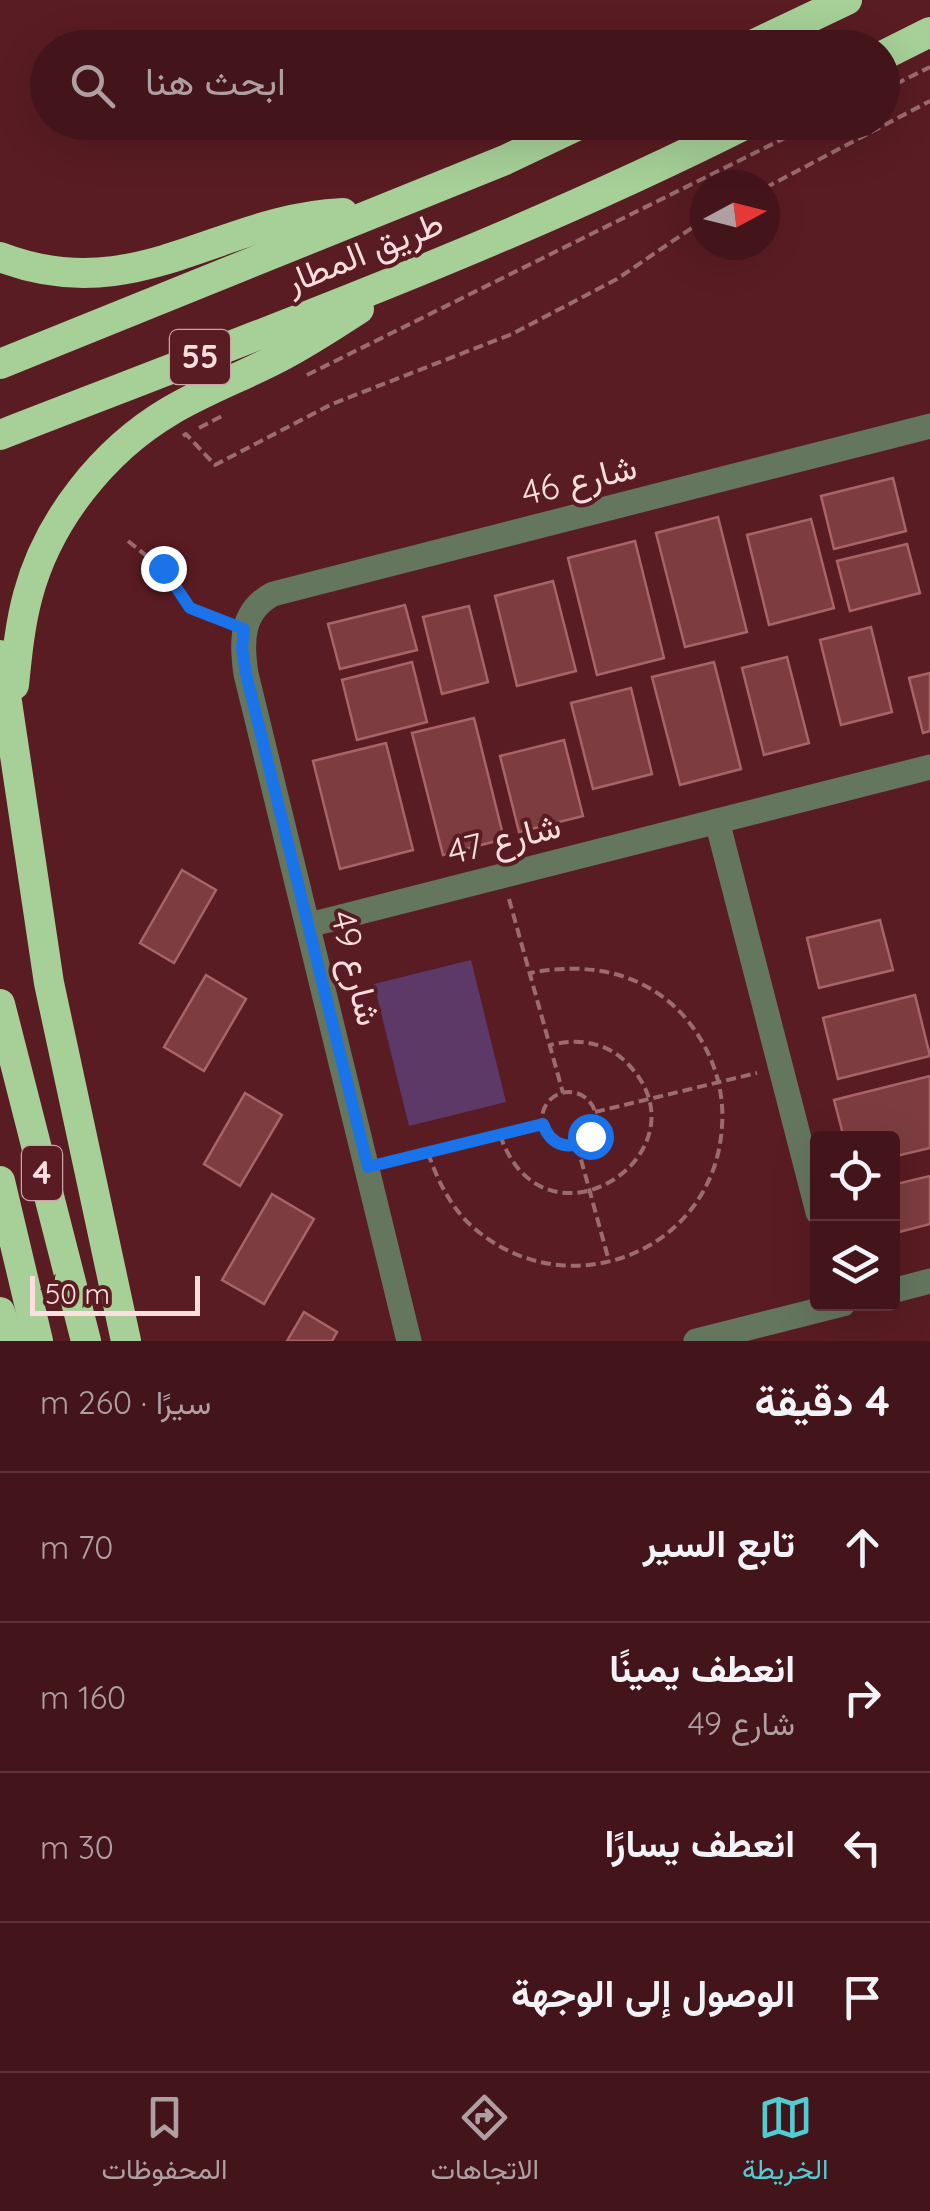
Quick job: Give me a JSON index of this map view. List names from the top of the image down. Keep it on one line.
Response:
{"streets":{"highway":["طريق المطار","55","4"],"street":["شارع 46","شارع 47","شارع 49"]},"crossings":[["شارع 46","شارع 49"],["شارع 47","شارع 49"]],"scale_bar":"50 m","north":"right","page":{"search":"ابحث هنا","scale":"50 m","heading":["4 دقيقة","سيرًا · 260 m"],"list":[["تابع السير","70 m"],["انعطف يمينًا","شارع 49","160 m"],["انعطف يسارًا","30 m"],"الوصول إلى الوجهة"],"nav":["الخريطة","الاتجاهات","المحفوظات"]}}
